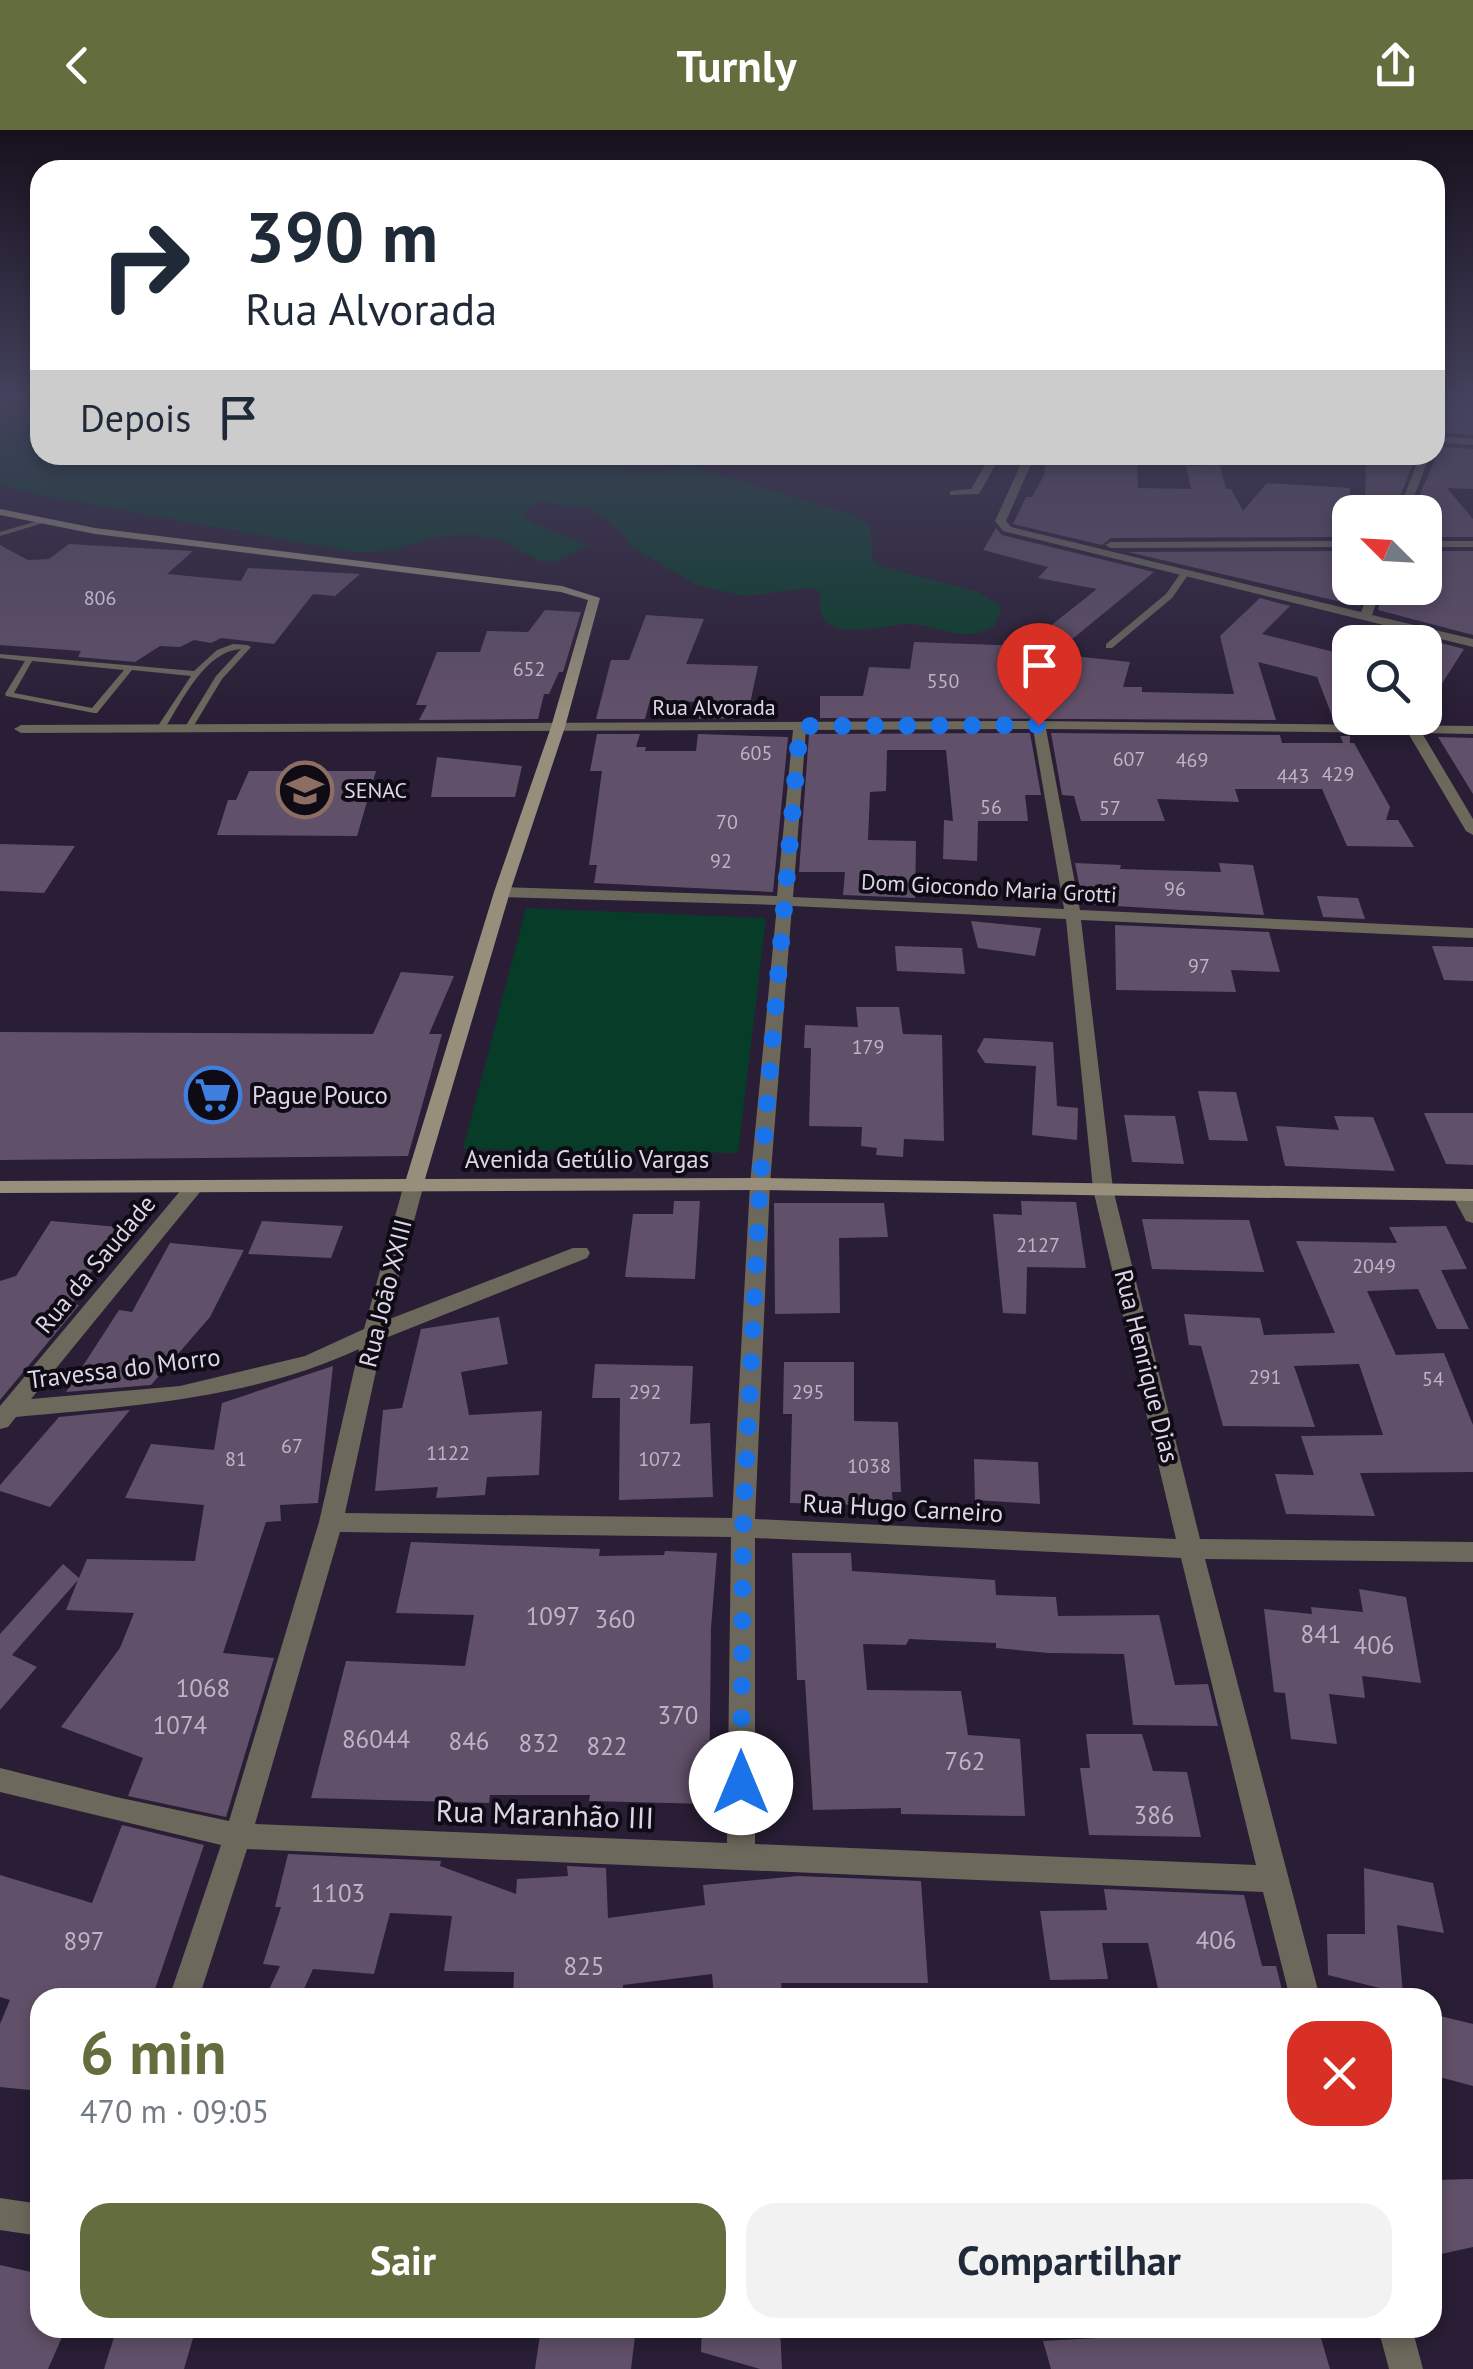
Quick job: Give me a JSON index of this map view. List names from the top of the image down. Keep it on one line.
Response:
{"streets":{"street":["Rua Alvorada","Dom Giocondo Maria Grotti","Avenida Getúlio Vargas","Rua da Saudade","Rua João XXIII","Rua Henrique Dias","Travessa do Morro","Rua Hugo Carneiro","Rua Maranhão III"]},"crossings":[["Rua Alvorada","Rua João XXIII"],["Rua Alvorada","Rua Henrique Dias"],["Dom Giocondo Maria Grotti","Rua João XXIII"],["Dom Giocondo Maria Grotti","Rua Henrique Dias"],["Avenida Getúlio Vargas","Rua da Saudade"],["Avenida Getúlio Vargas","Rua João XXIII"],["Avenida Getúlio Vargas","Rua Henrique Dias"],["Rua da Saudade","Travessa do Morro"],["Rua João XXIII","Travessa do Morro"],["Rua João XXIII","Rua Hugo Carneiro"],["Rua João XXIII","Rua Maranhão III"],["Rua Henrique Dias","Rua Hugo Carneiro"],["Rua Henrique Dias","Rua Maranhão III"]],"places":{"school or university":["SENAC"],"supermarket":["Pague Pouco"]},"house_numbers":["806","652","550","605","607","469","429","443","56","57","70","92","96","97","179","2127","2049","291","54","292","295","67","1122","81","1072","1038","1097","360","841","406","1068","370","1074","86044","846","832","822","762","386","1103","406","897","825"],"north":"top left","page":{"header":"Turnly","turn":["390 m","Rua Alvorada"],"then":"Depois","heading":["6 min","470 m · 09:05"],"buttons":["Sair","Compartilhar"]}}
